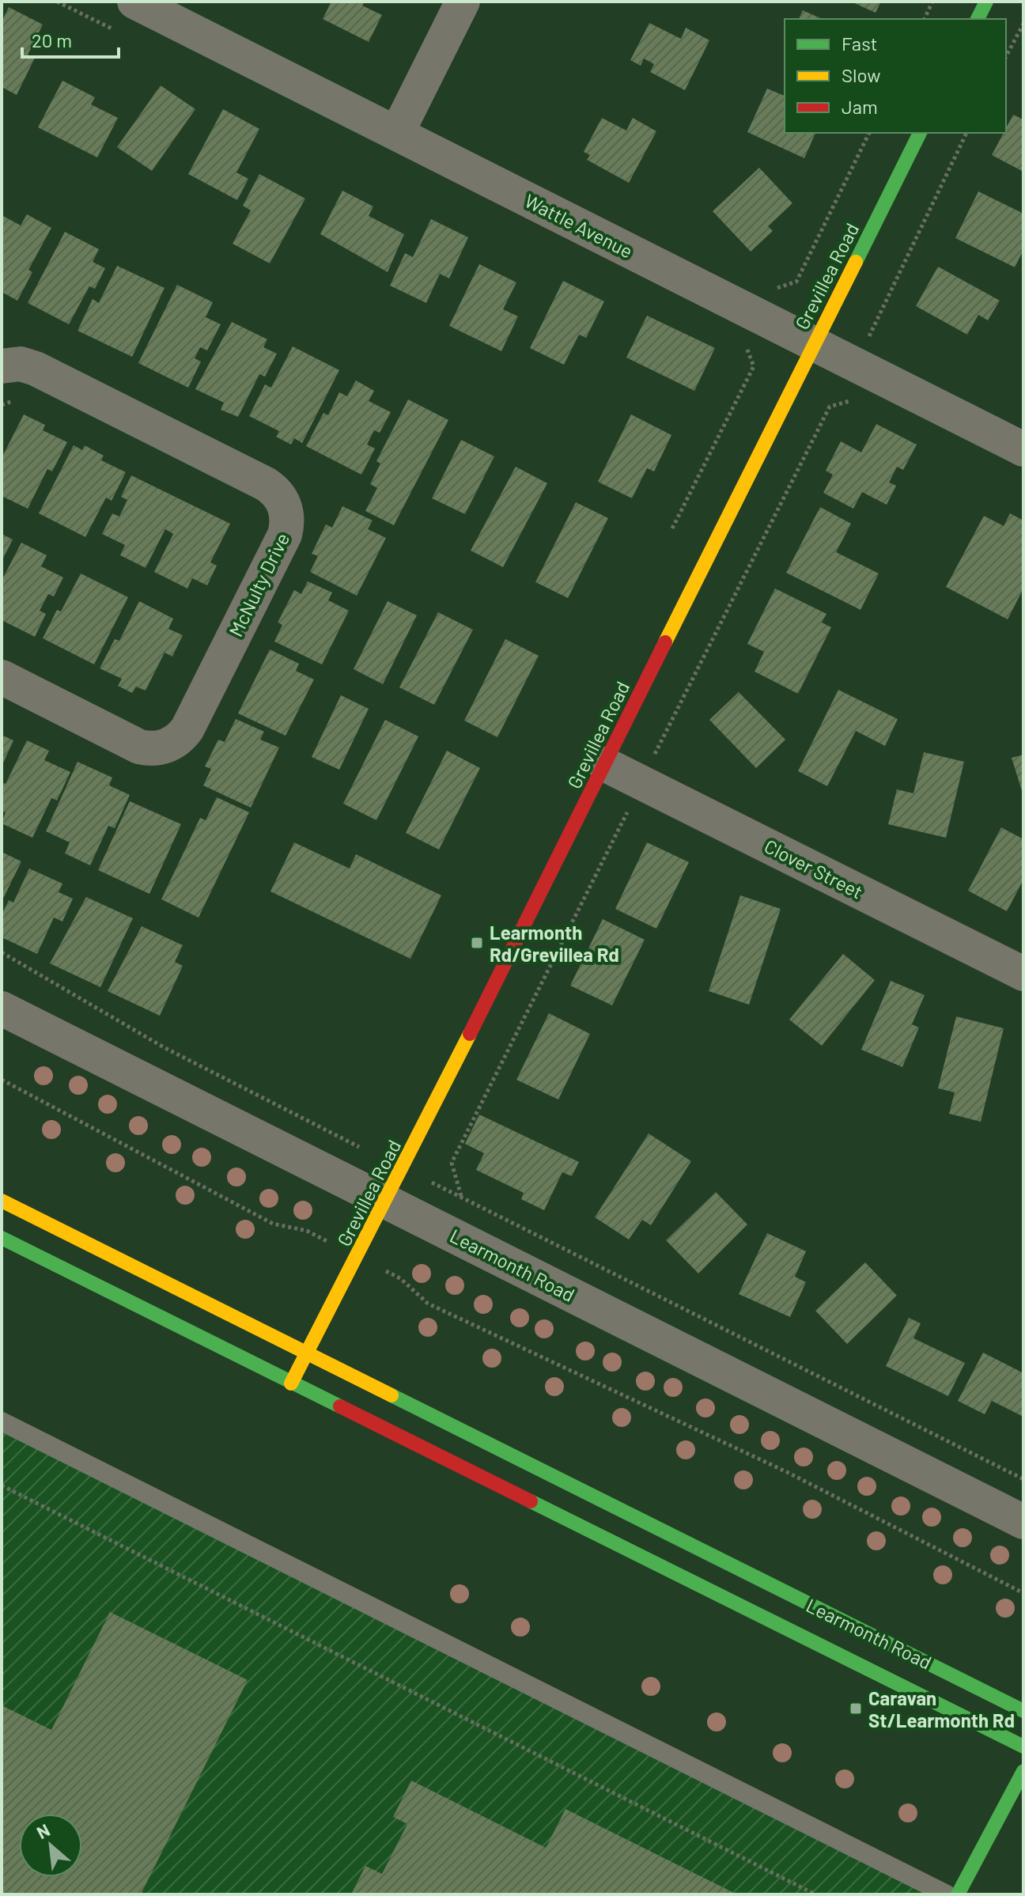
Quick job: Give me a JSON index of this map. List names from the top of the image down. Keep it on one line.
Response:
{"streets":{"main road":["Grevillea Road","Learmonth Road"],"street":["Wattle Avenue","McNulty Drive","Clover Street"]},"crossings":[["Wattle Avenue","Grevillea Road"],["Grevillea Road","Clover Street"],["Grevillea Road","Learmonth Road"]],"places":{"transit":["Learmonth Rd/Grevillea Rd","Caravan St/Learmonth Rd"]},"legend":["Fast","Slow","Jam"],"scale_bar":"20 m","north":"top left"}
